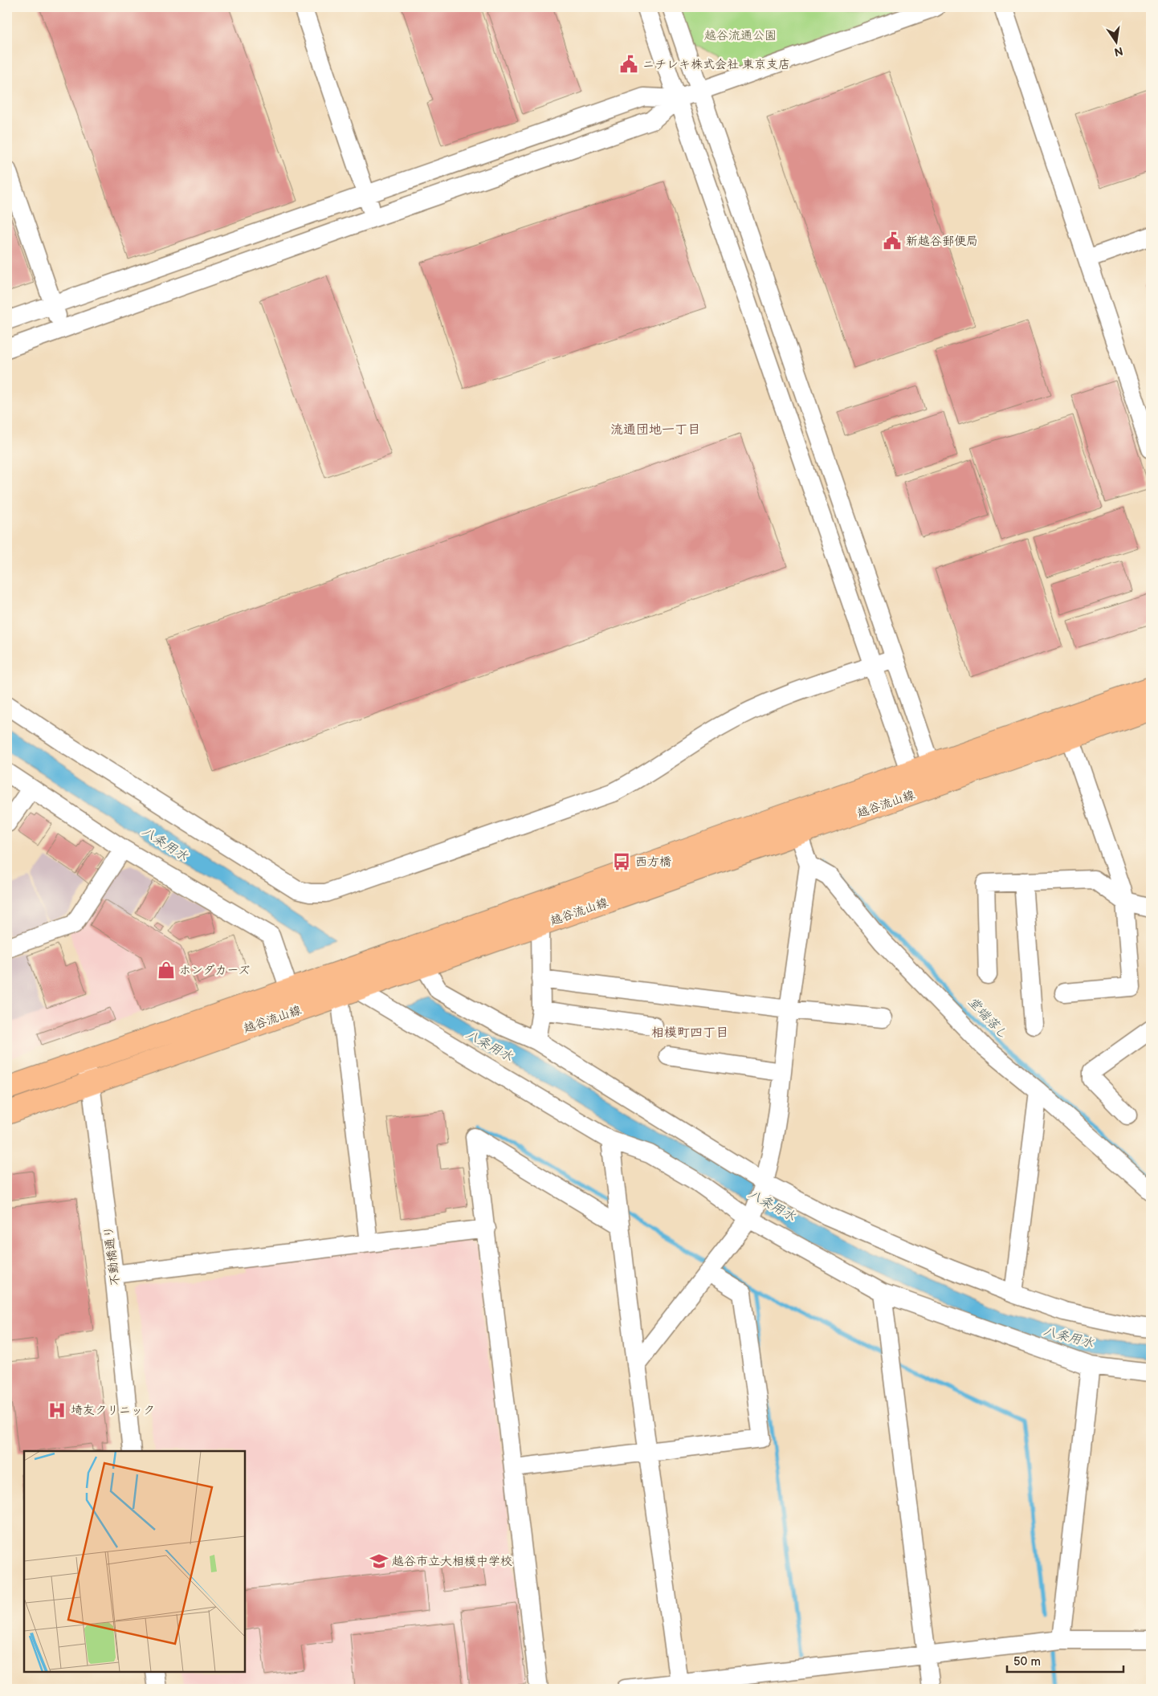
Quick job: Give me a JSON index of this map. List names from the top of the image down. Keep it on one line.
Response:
{"streets":{"main road":["越谷流山線"],"street":["不動橋通り"]},"crossings":[["越谷流山線","不動橋通り"]],"districts":["流通団地一丁目","相模町四丁目"],"water":["八条用水","堂端落し"],"parks":["越谷流通公園"],"places":{"public building":["ニチレキ株式会社 東京支店","新越谷郵便局"],"bus stop":["西方橋"],"shop":["ホンダカーズ"],"hospital":["埼友クリニック"],"school or university":["越谷市立大相模中学校"]},"scale_bar":"50 m","north":"bottom"}
